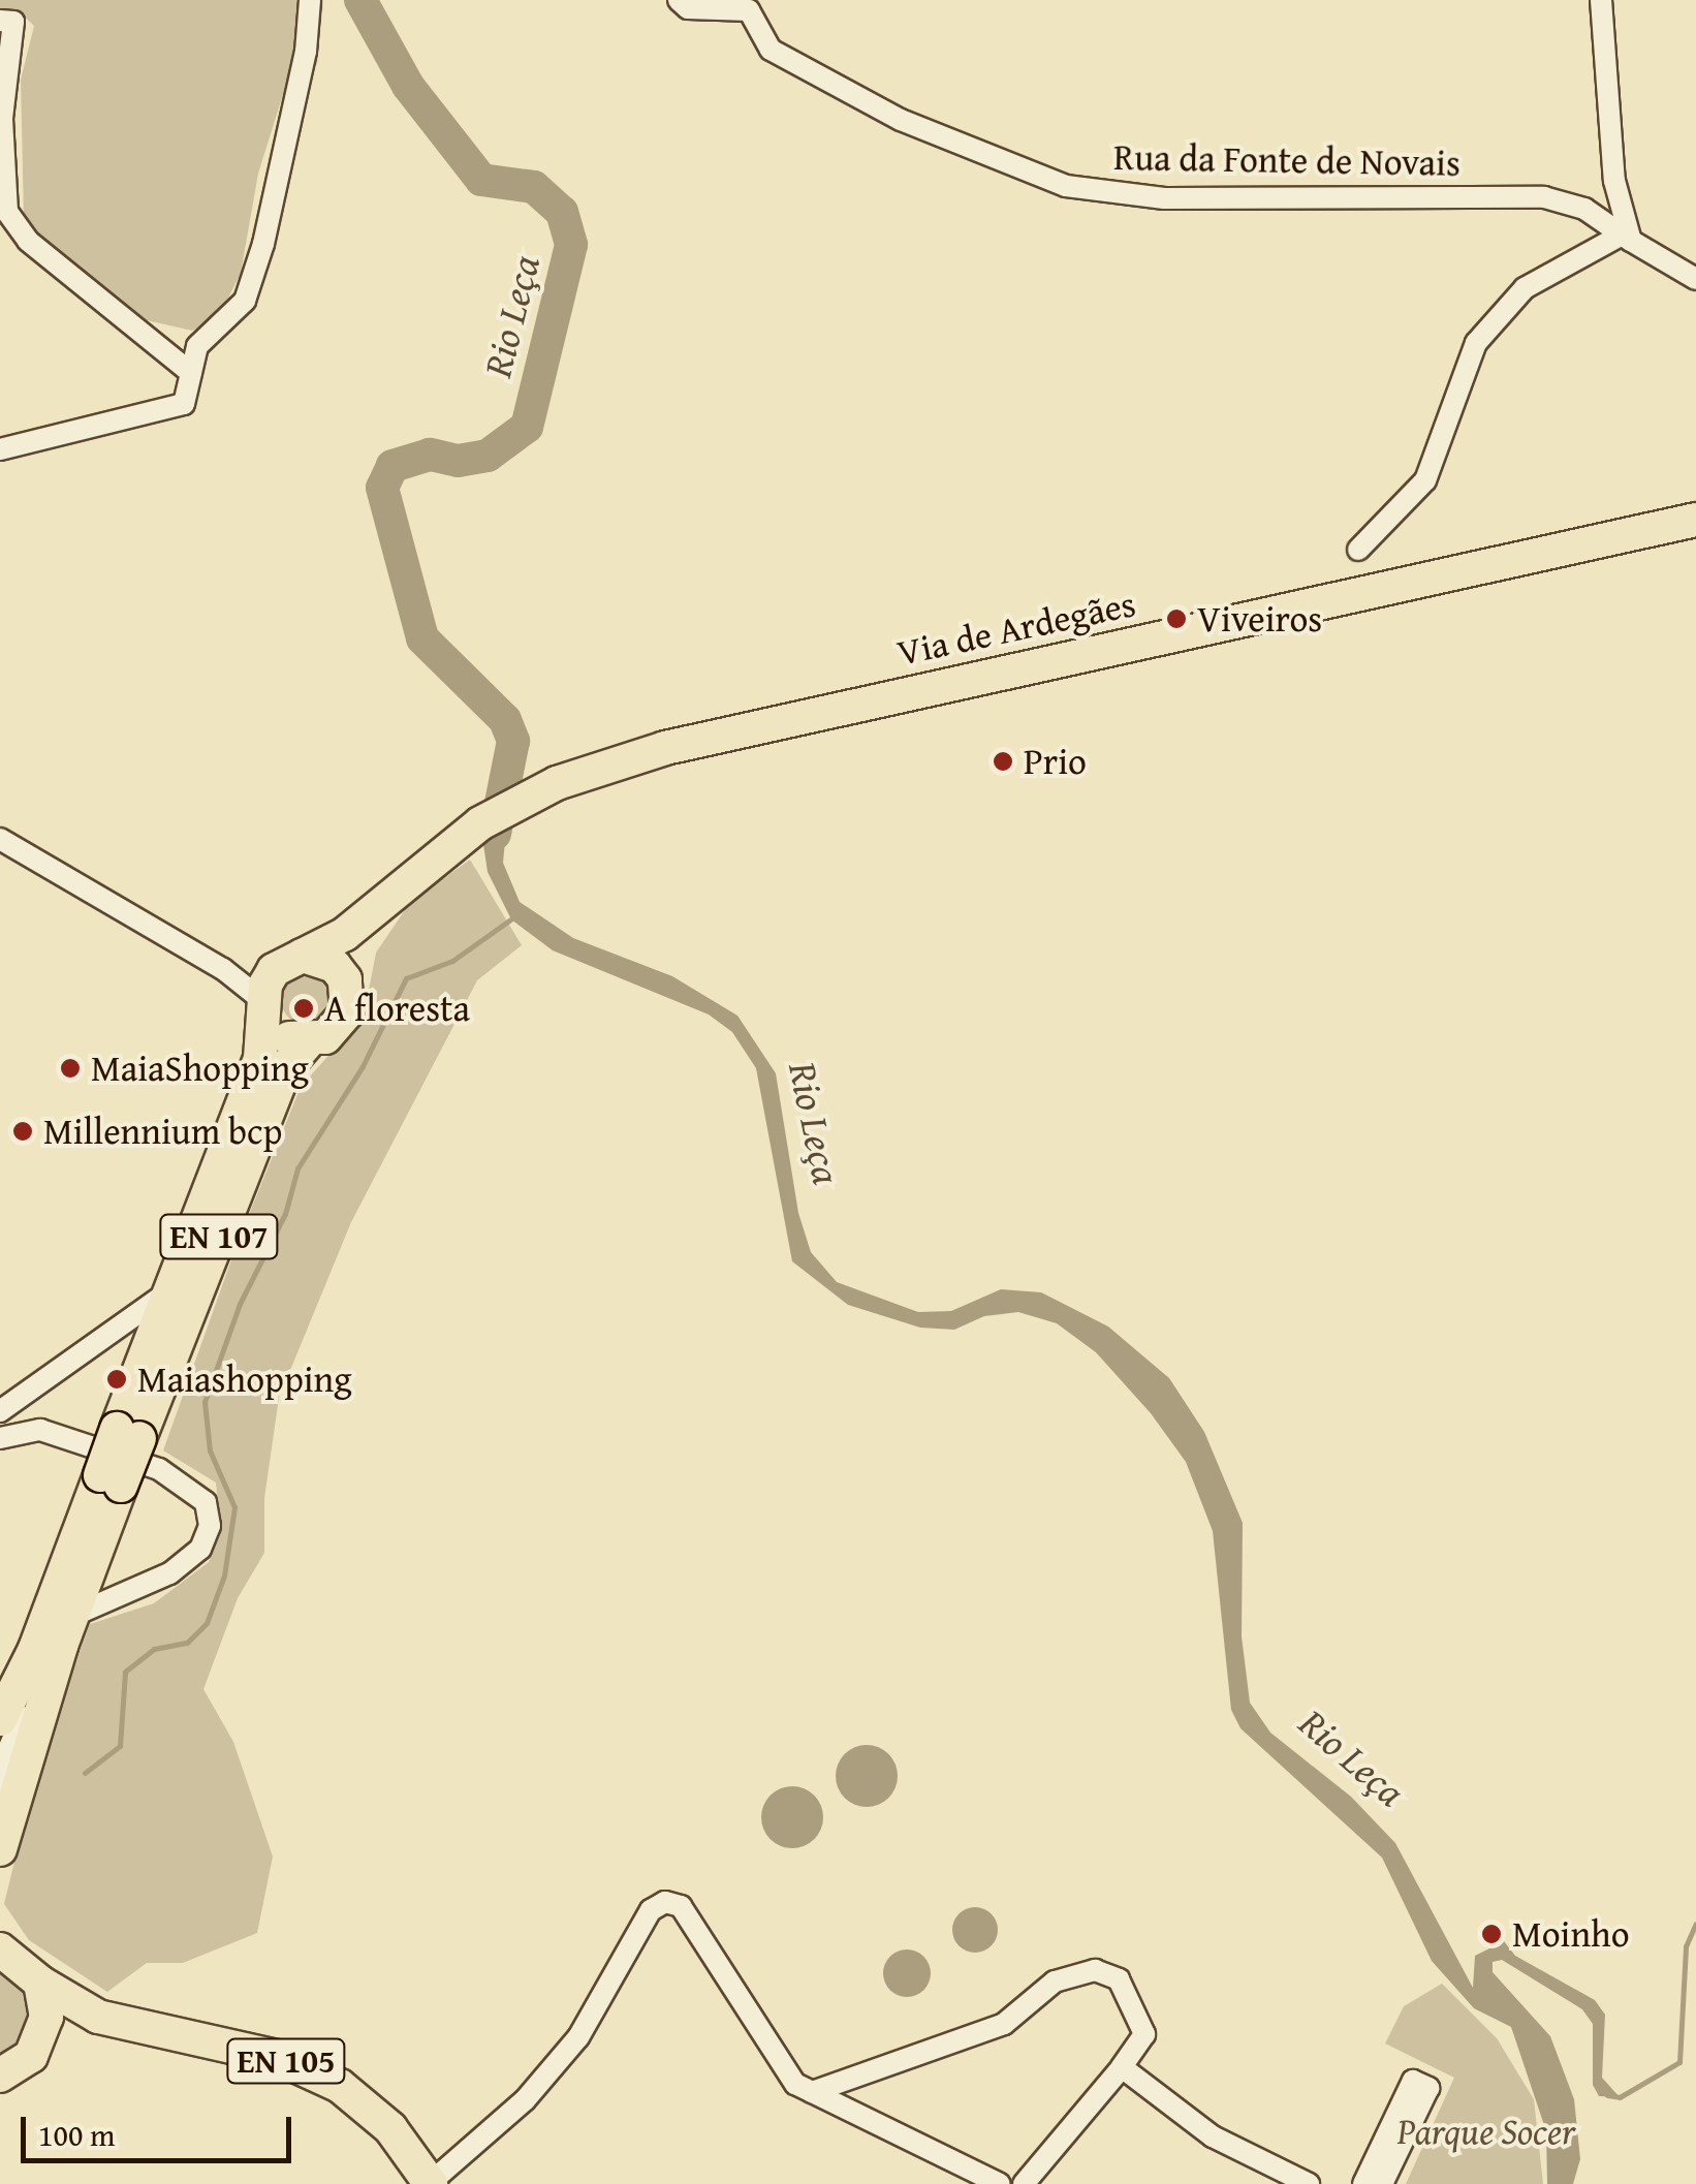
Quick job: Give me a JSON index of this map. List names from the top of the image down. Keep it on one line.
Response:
{"streets":{"main road":["Via de Ardegães","EN 107","EN 105"],"street":["Rua da Fonte de Novais"]},"water":["Rio Leça"],"parks":["Parque Socer"],"places":["Viveiros","Prio","A floresta","MaiaShopping","Millennium bcp","Maiashopping","Moinho"],"scale_bar":"100 m"}
